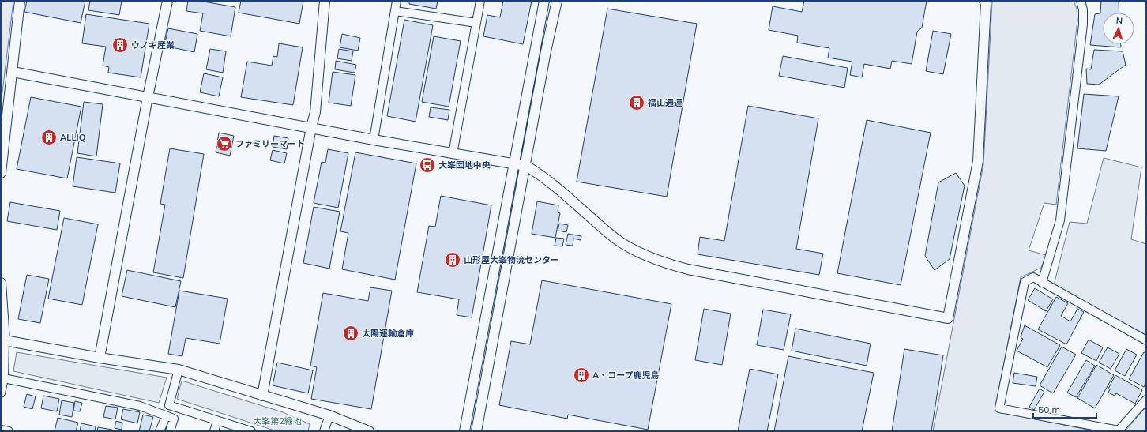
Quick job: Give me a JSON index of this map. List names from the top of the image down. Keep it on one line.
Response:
{"parks":["大峯第2緑地"],"places":{"building":["ウノキ産業","福山通運","ALLIQ","山形屋大峯物流センター","太陽運輸倉庫","A・コープ鹿児島"],"supermarket":["ファミリーマート"],"bus stop":["大峯団地中央"]},"scale_bar":"50 m","north":"top"}
